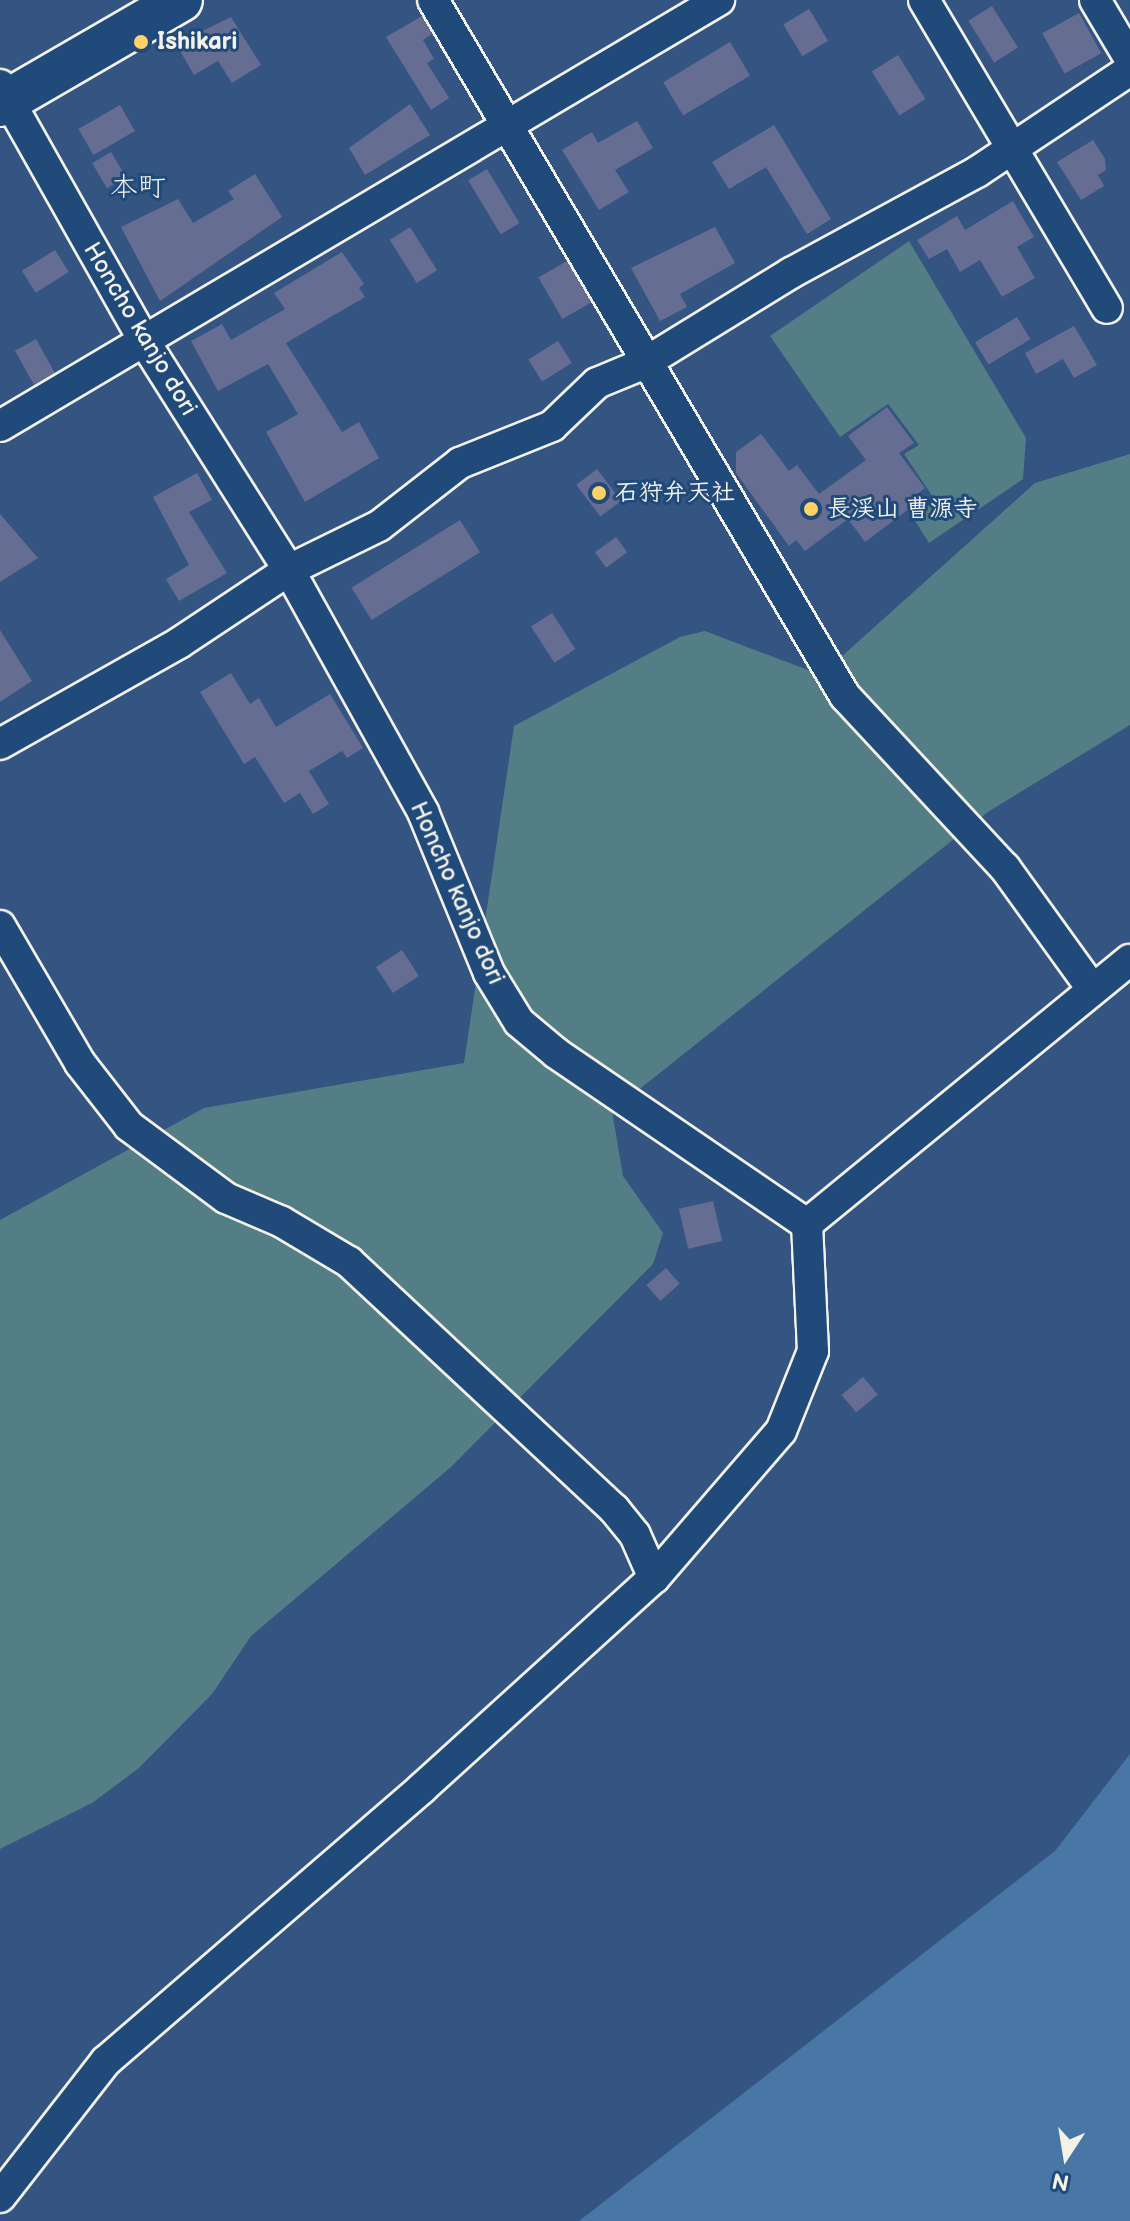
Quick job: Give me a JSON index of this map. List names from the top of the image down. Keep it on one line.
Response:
{"streets":{"street":["Honcho kanjo dori"]},"districts":["本町"],"places":["Ishikari","石狩弁天社","長渓山 曹源寺"],"north":"bottom"}
